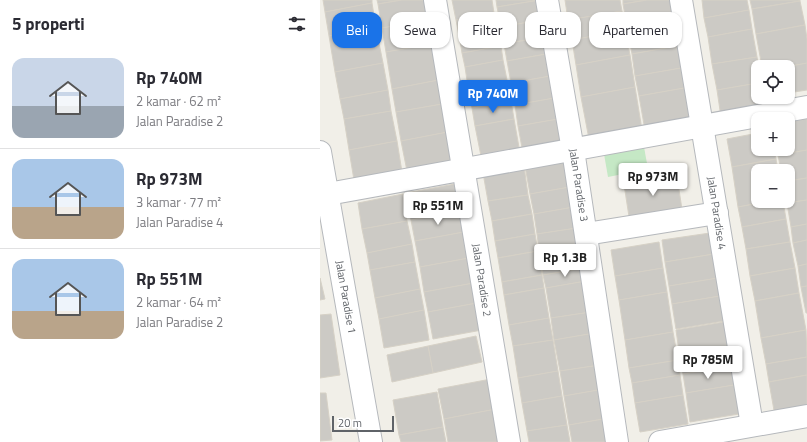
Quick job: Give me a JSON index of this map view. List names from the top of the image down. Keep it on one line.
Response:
{"streets":{"street":["Jalan Paradise 3","Jalan Paradise 4","Jalan Paradise 2","Jalan Paradise 1"]},"scale_bar":"20 m","page":{"heading":"5 properti","chip":["Beli","Sewa","Filter","Baru","Apartemen"],"list":[{"name":"Rp 740M","note":"2 kamar · 62 m² · Jalan Paradise 2"},{"name":"Rp 973M","note":"3 kamar · 77 m² · Jalan Paradise 4"},{"name":"Rp 551M","note":"2 kamar · 64 m² · Jalan Paradise 2"}],"map_buttons":["+","−"],"price":["Rp 740M","Rp 973M","Rp 551M","Rp 1.3B","Rp 785M"],"scale":"20 m"}}
